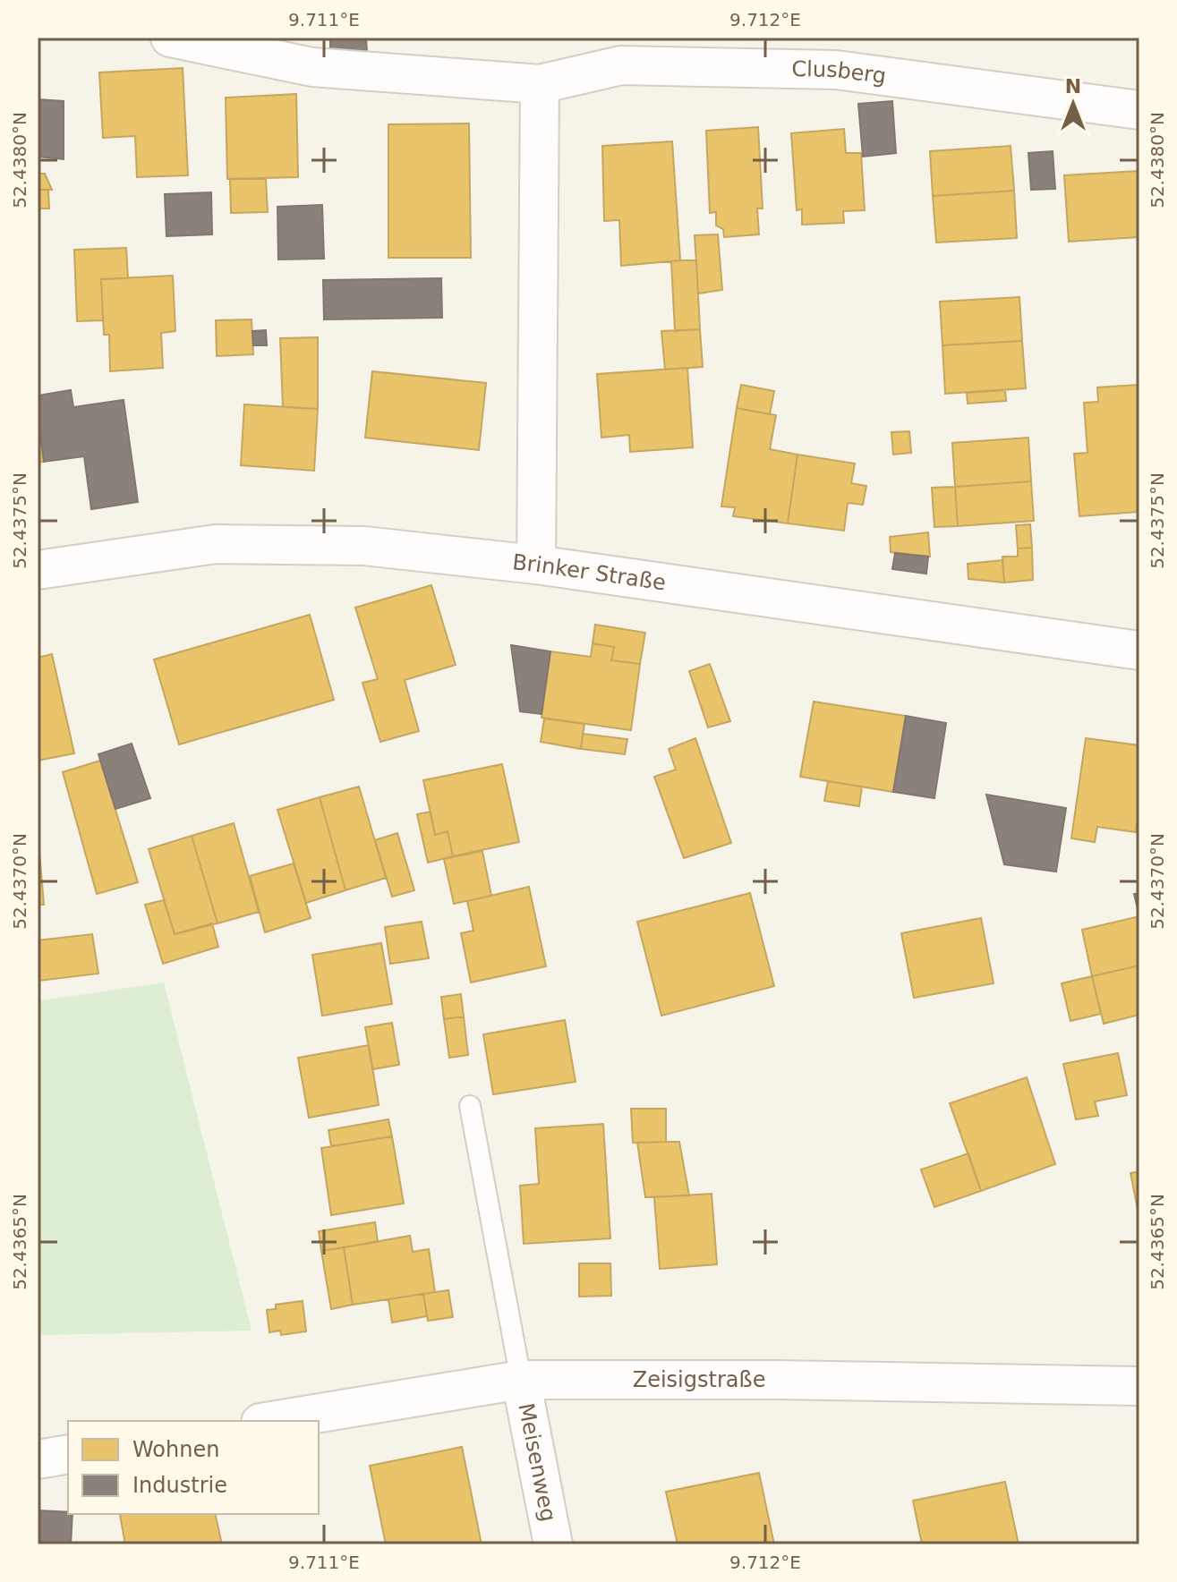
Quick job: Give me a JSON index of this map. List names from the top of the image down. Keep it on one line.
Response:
{"streets":{"street":["Clusberg","Brinker Straße","Zeisigstraße","Meisenweg"]},"crossings":[["Zeisigstraße","Meisenweg"]],"legend":["Wohnen","Industrie"],"north":"top","coordinates":["9.711°E","9.712°E","52.4380°N","52.4375°N","52.4370°N","52.4365°N"]}
